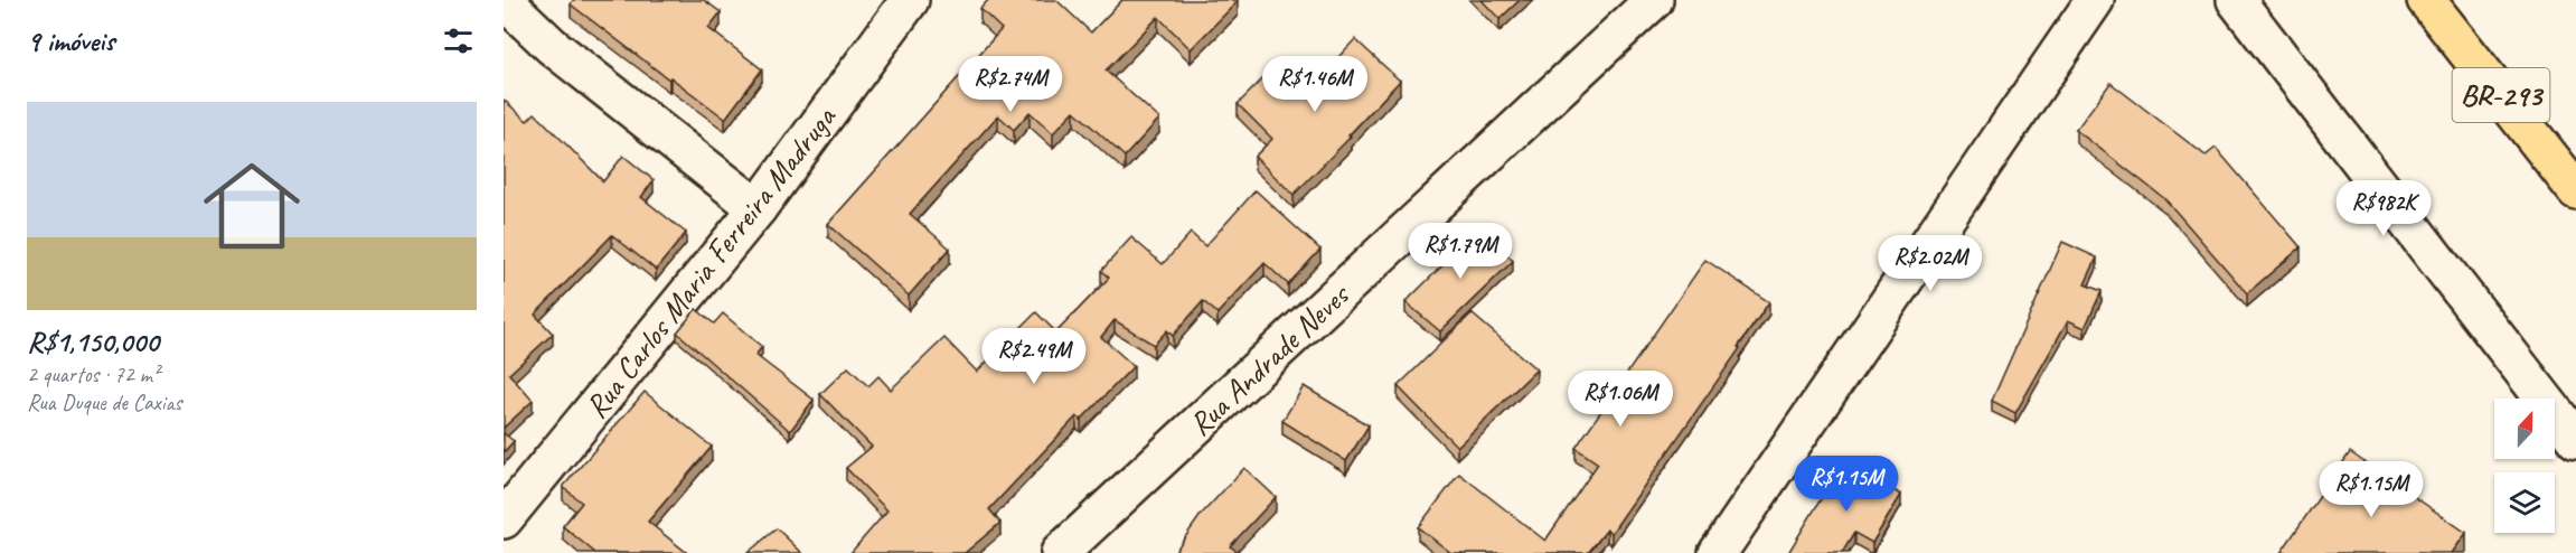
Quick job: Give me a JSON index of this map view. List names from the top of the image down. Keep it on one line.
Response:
{"streets":{"highway":["BR-293"],"street":["Rua Carlos Maria Ferreira Madruga","Rua Andrade Neves"]},"north":"top","page":{"heading":"9 imóveis","price":["R$2.74M","R$1.46M","R$982K","R$1.79M","R$2.02M","R$2.49M","R$1.06M","R$1.15M","R$1.15M"],"list":[{"name":"R$1,150,000","note":"2 quartos · 72 m² · Rua Duque de Caxias"}]}}
